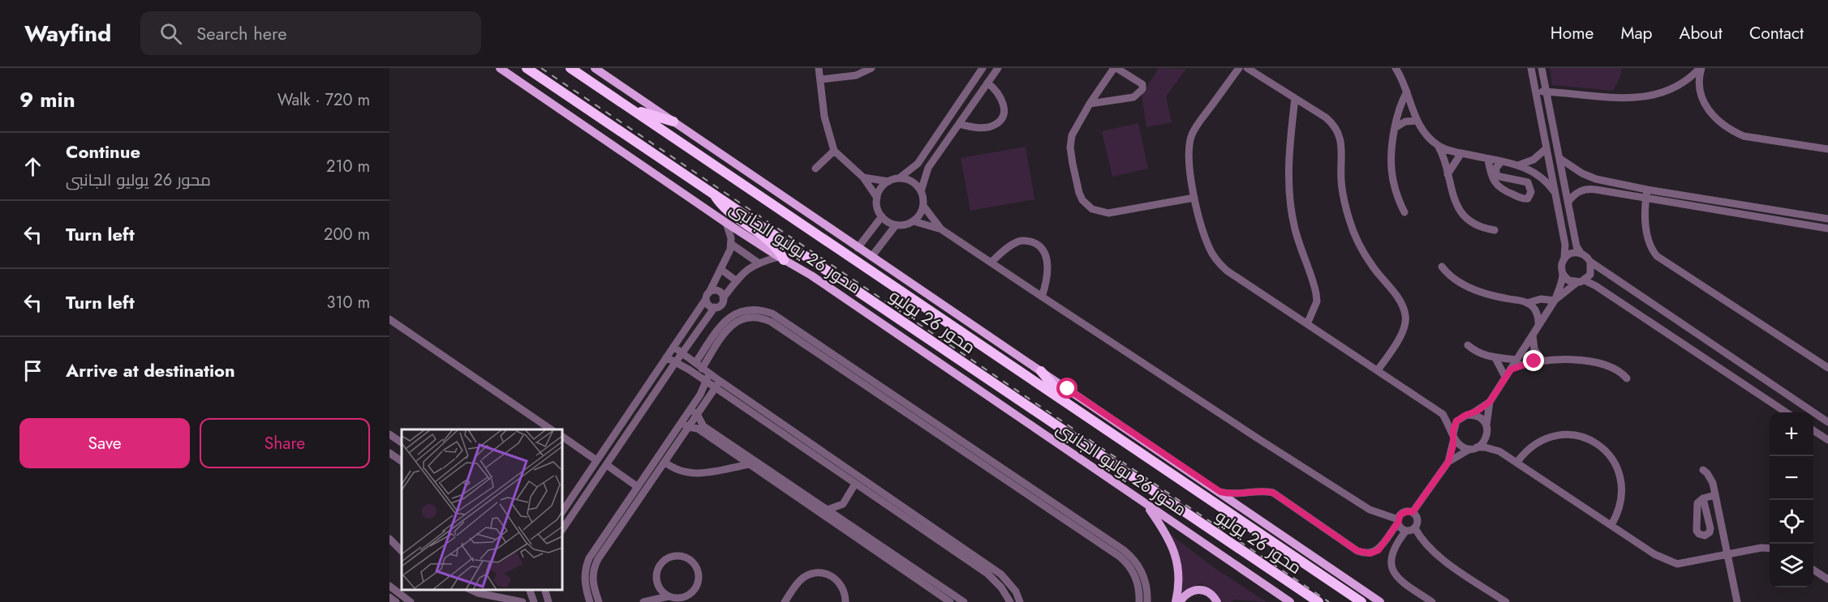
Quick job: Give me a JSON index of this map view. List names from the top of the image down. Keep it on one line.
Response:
{"streets":{"highway":["محور 26 يوليو"],"main road":["محور 26 يوليو الجانبى"]},"page":{"header":"Wayfind","search":"Search here","nav":["Home","Map","About","Contact"],"heading":["9 min","Walk · 720 m"],"list":[["Continue","محور 26 يوليو الجانبى","210 m"],["Turn left","200 m"],["Turn left","310 m"],"Arrive at destination"],"buttons":["Save","Share"],"map_buttons":["+","−"]}}
